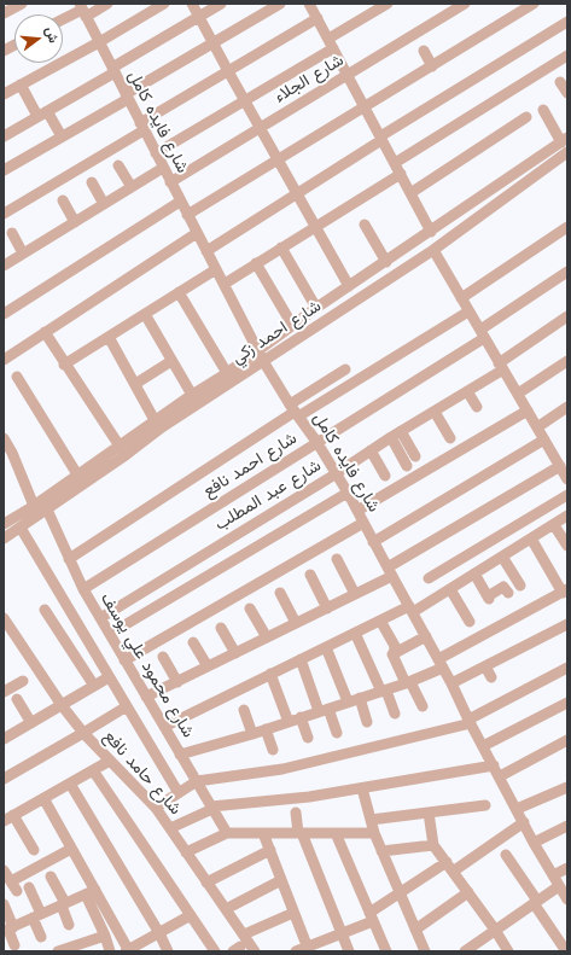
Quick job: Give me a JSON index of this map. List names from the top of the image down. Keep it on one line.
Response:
{"streets":{"street":["شارع الجلاء","شارع فايده كامل","شارع احمد زكي","شارع احمد نافع","شارع عبد المطلب","شارع محمود علي يوسف","شارع حامد نافع"]},"crossings":[["شارع الجلاء","شارع فايده كامل"],["شارع فايده كامل","شارع احمد زكي"],["شارع فايده كامل","شارع احمد نافع"],["شارع فايده كامل","شارع عبد المطلب"],["شارع احمد زكي","شارع محمود علي يوسف"],["شارع احمد نافع","شارع محمود علي يوسف"],["شارع عبد المطلب","شارع محمود علي يوسف"]],"north":"right"}
